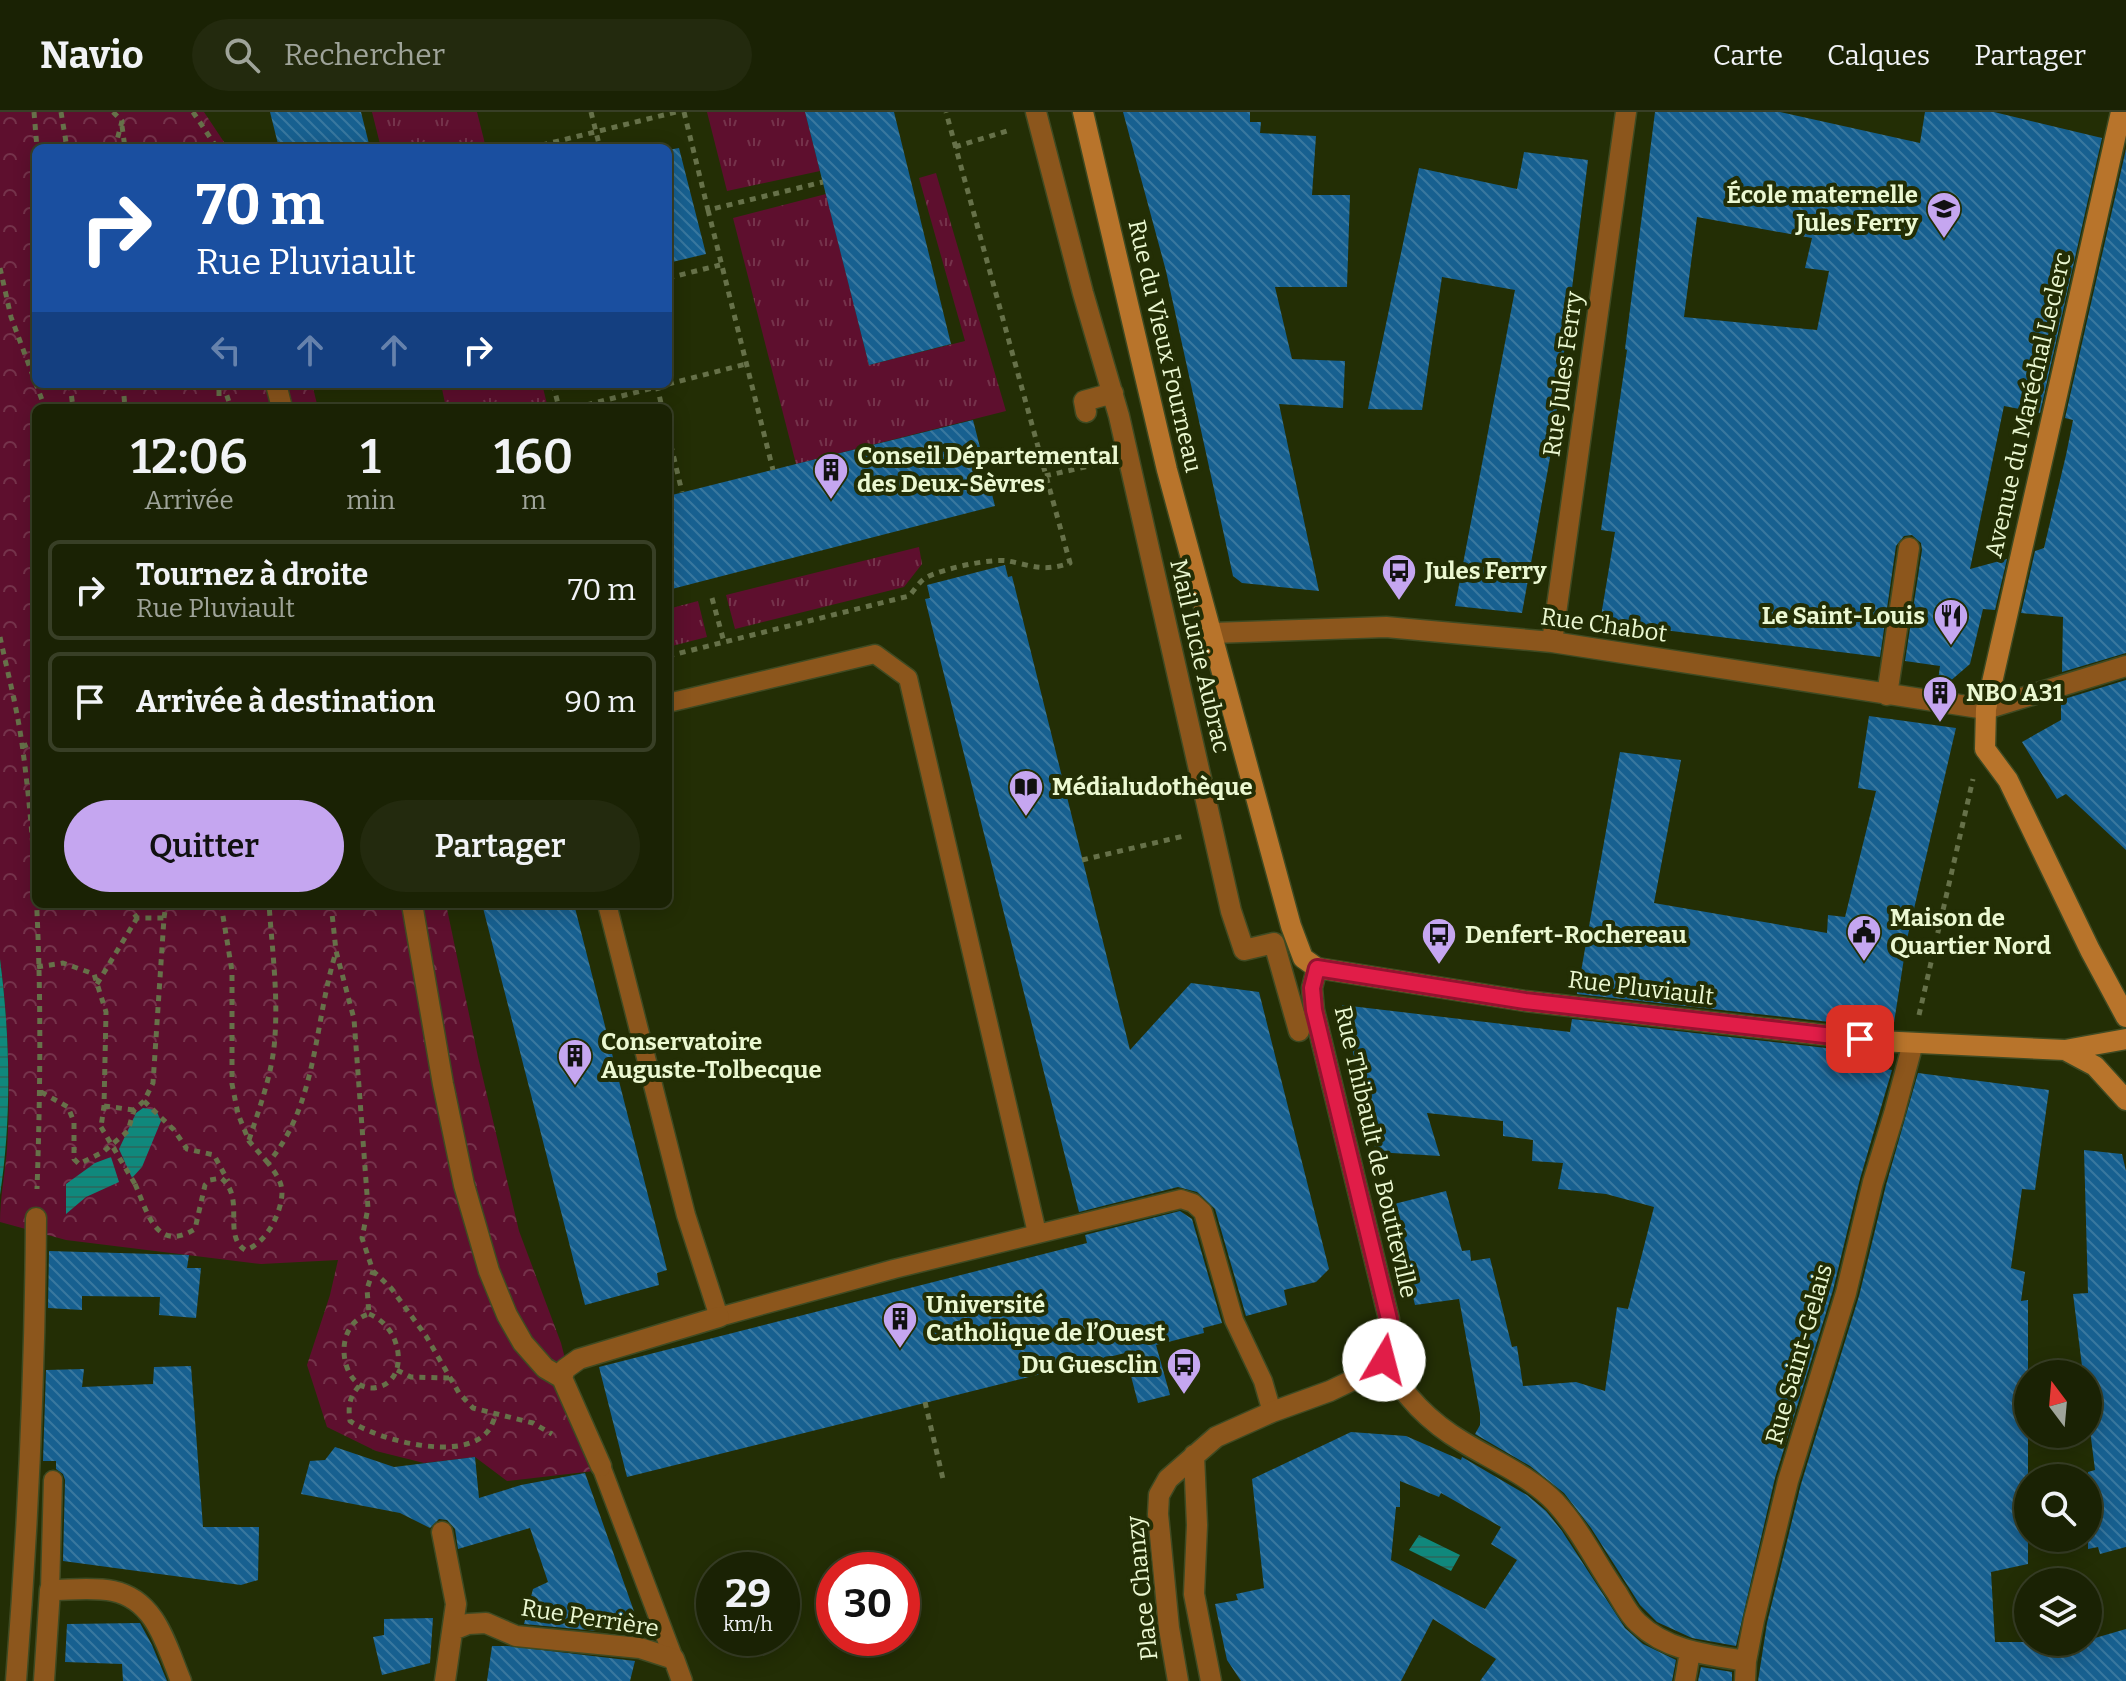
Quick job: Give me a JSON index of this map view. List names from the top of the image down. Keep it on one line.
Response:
{"streets":{"main road":["Rue du Vieux Fourneau","Avenue du Maréchal Leclerc","Rue Pluviault"],"street":["Rue Jules Ferry","Rue Chabot","Mail Lucie Aubrac","Rue Thibault de Boutteville","Rue Saint-Gelais","Place Chanzy","Rue Perrière"]},"crossings":[["Rue du Vieux Fourneau","Rue Chabot"],["Rue Jules Ferry","Rue Chabot"],["Avenue du Maréchal Leclerc","Rue Chabot"],["Rue Pluviault","Rue Thibault de Boutteville"],["Rue Pluviault","Rue Saint-Gelais"],["Rue Thibault de Boutteville","Place Chanzy"]],"places":{"school or university":["École maternelle Jules Ferry"],"building":["Conseil Départemental des Deux-Sèvres","NBO A31","Conservatoire Auguste-Tolbecque","Université Catholique de l’Ouest"],"bus stop":["Jules Ferry","Denfert-Rochereau","Du Guesclin"],"restaurant":["Le Saint-Louis"],"library":["Médialudothèque"],"public building":["Maison de Quartier Nord"]},"north":"top","page":{"header":"Navio","search":"Rechercher","nav":["Carte","Calques","Partager"],"turn":["70 m","Rue Pluviault"],"eta":["12:06","Arrivée","1","min","160","m"],"list":[{"name":"Tournez à droite","note":"Rue Pluviault","value":"70 m"},{"name":"Arrivée à destination","value":"90 m"}],"buttons":["Quitter","Partager"],"speed":"29 km/h","limit":"30"}}
